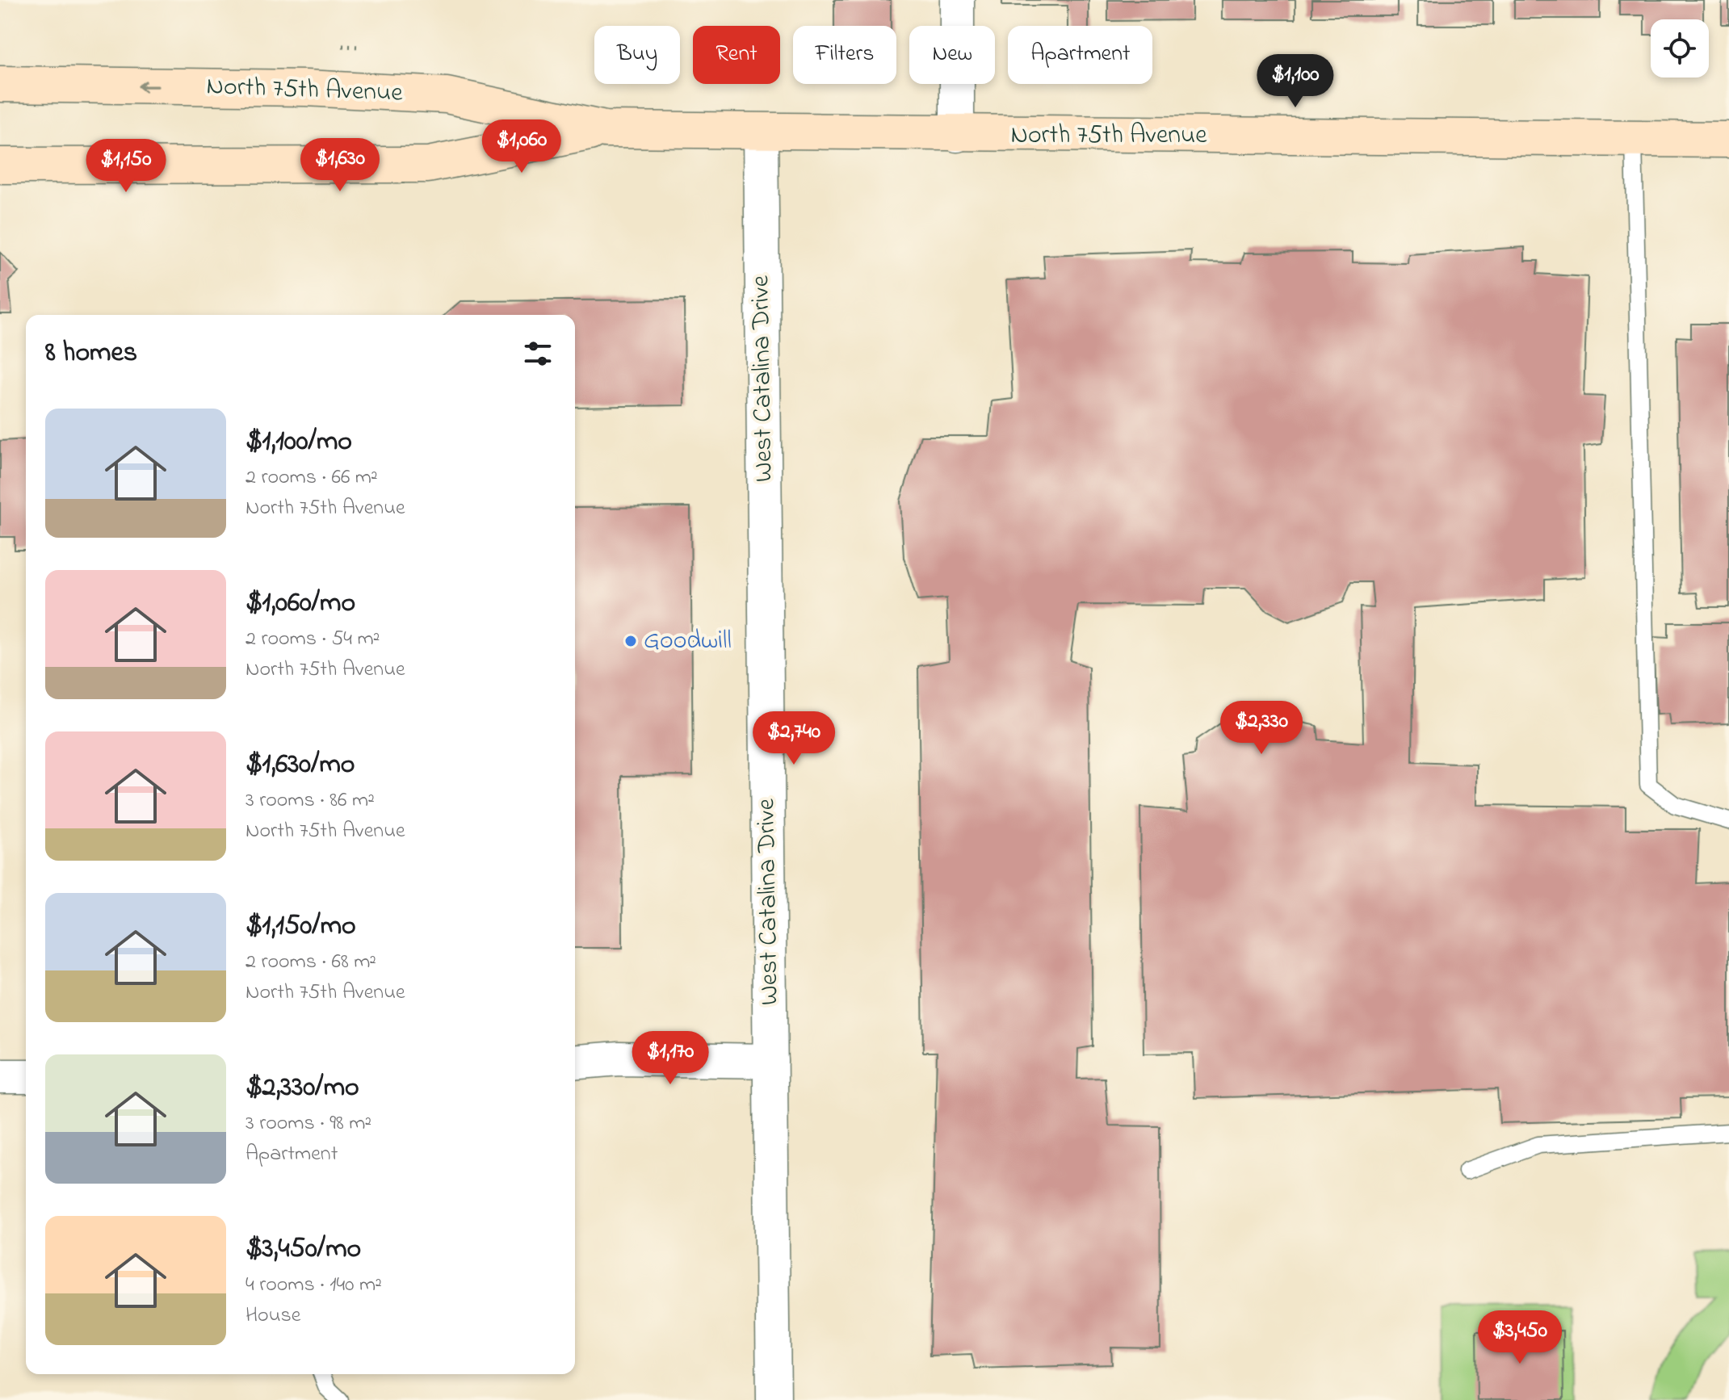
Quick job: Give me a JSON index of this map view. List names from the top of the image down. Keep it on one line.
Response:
{"streets":{"main road":["North 75th Avenue"],"street":["West Catalina Drive"]},"crossings":[["North 75th Avenue","West Catalina Drive"]],"places":["Goodwill"],"page":{"chip":["Buy","Rent","Filters","New","Apartment"],"price":["$1,100","$1,060","$1,630","$1,150","$2,330","$2,740","$1,170","$3,450"],"heading":"8 homes","list":[{"name":"$1,100/mo","note":"2 rooms · 66 m² · North 75th Avenue"},{"name":"$1,060/mo","note":"2 rooms · 54 m² · North 75th Avenue"},{"name":"$1,630/mo","note":"3 rooms · 86 m² · North 75th Avenue"},{"name":"$1,150/mo","note":"2 rooms · 68 m² · North 75th Avenue"},{"name":"$2,330/mo","note":"3 rooms · 98 m² · Apartment"},{"name":"$3,450/mo","note":"4 rooms · 140 m² · House"}]}}
